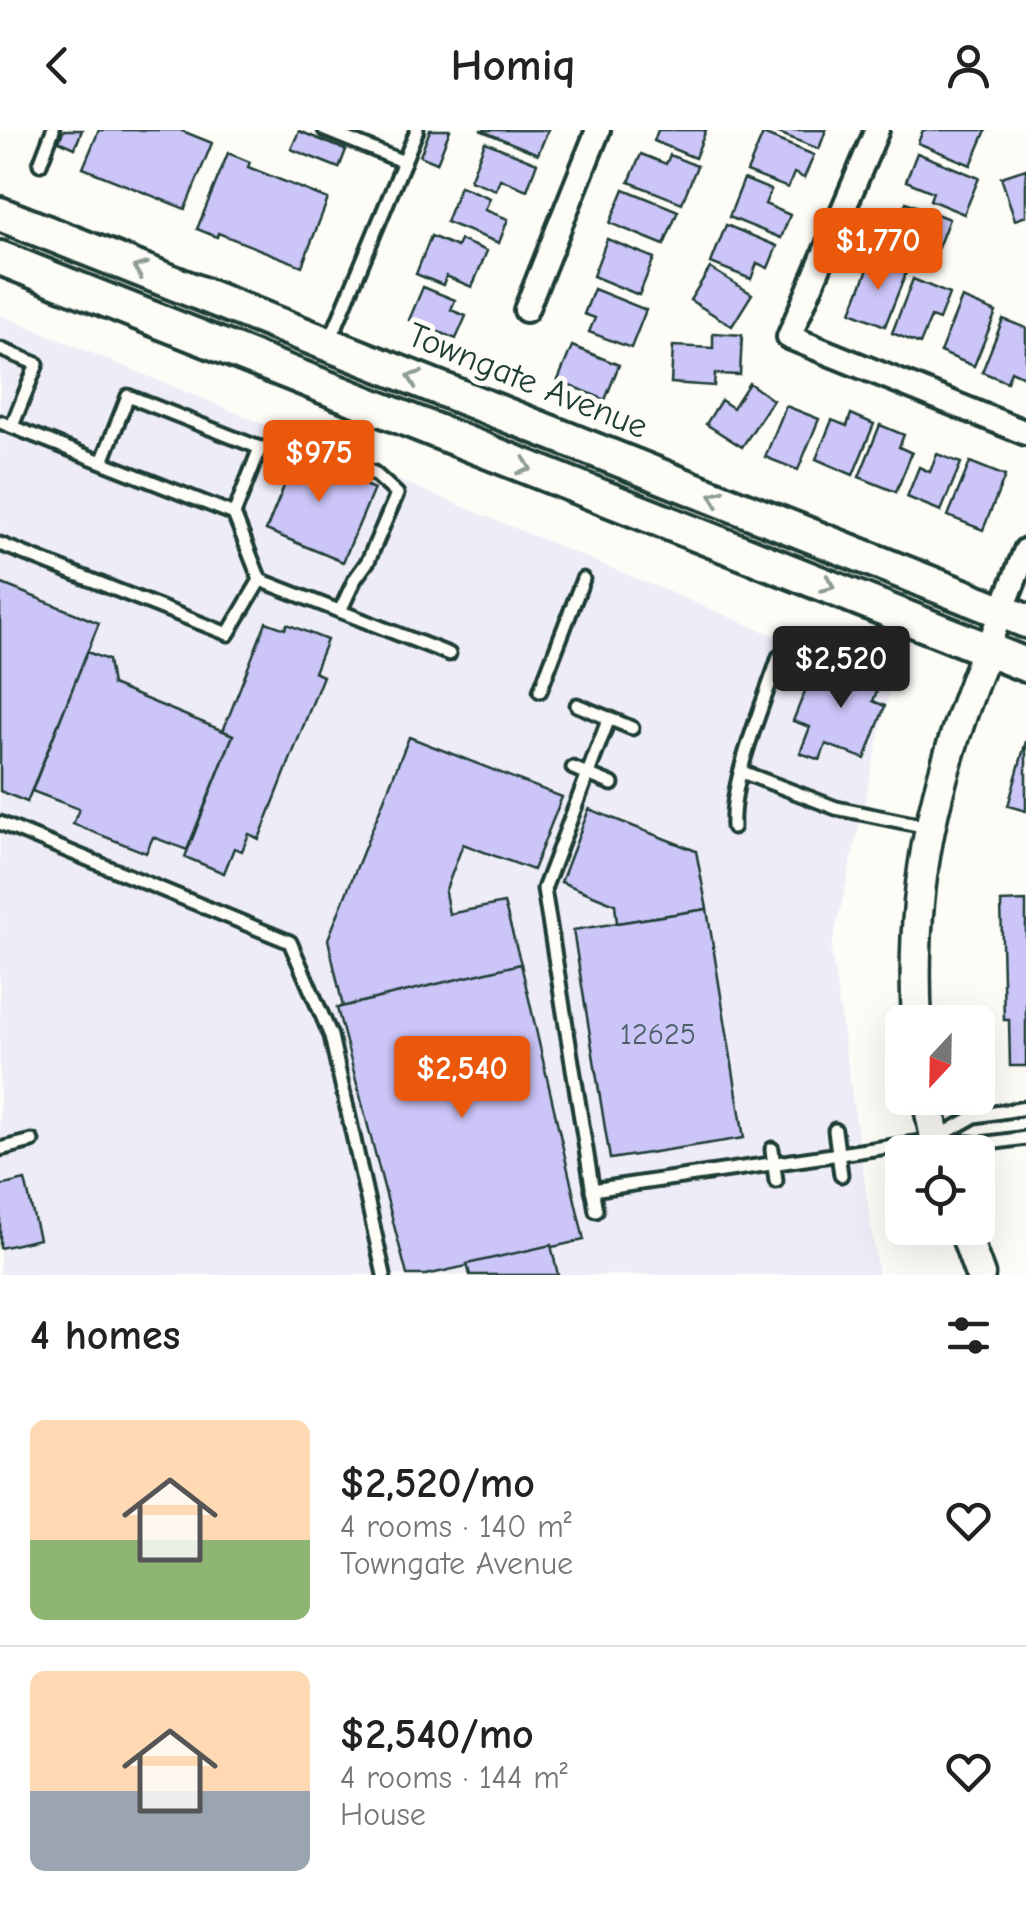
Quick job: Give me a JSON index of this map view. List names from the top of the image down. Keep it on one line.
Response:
{"streets":{"main road":["Towngate Avenue"]},"house_numbers":["12625"],"north":"bottom","page":{"header":"Homiq","price":["$1,770","$975","$2,520","$2,540"],"heading":"4 homes","list":[{"name":"$2,520/mo","note":"4 rooms · 140 m² · Towngate Avenue"},{"name":"$2,540/mo","note":"4 rooms · 144 m² · House"}]}}
